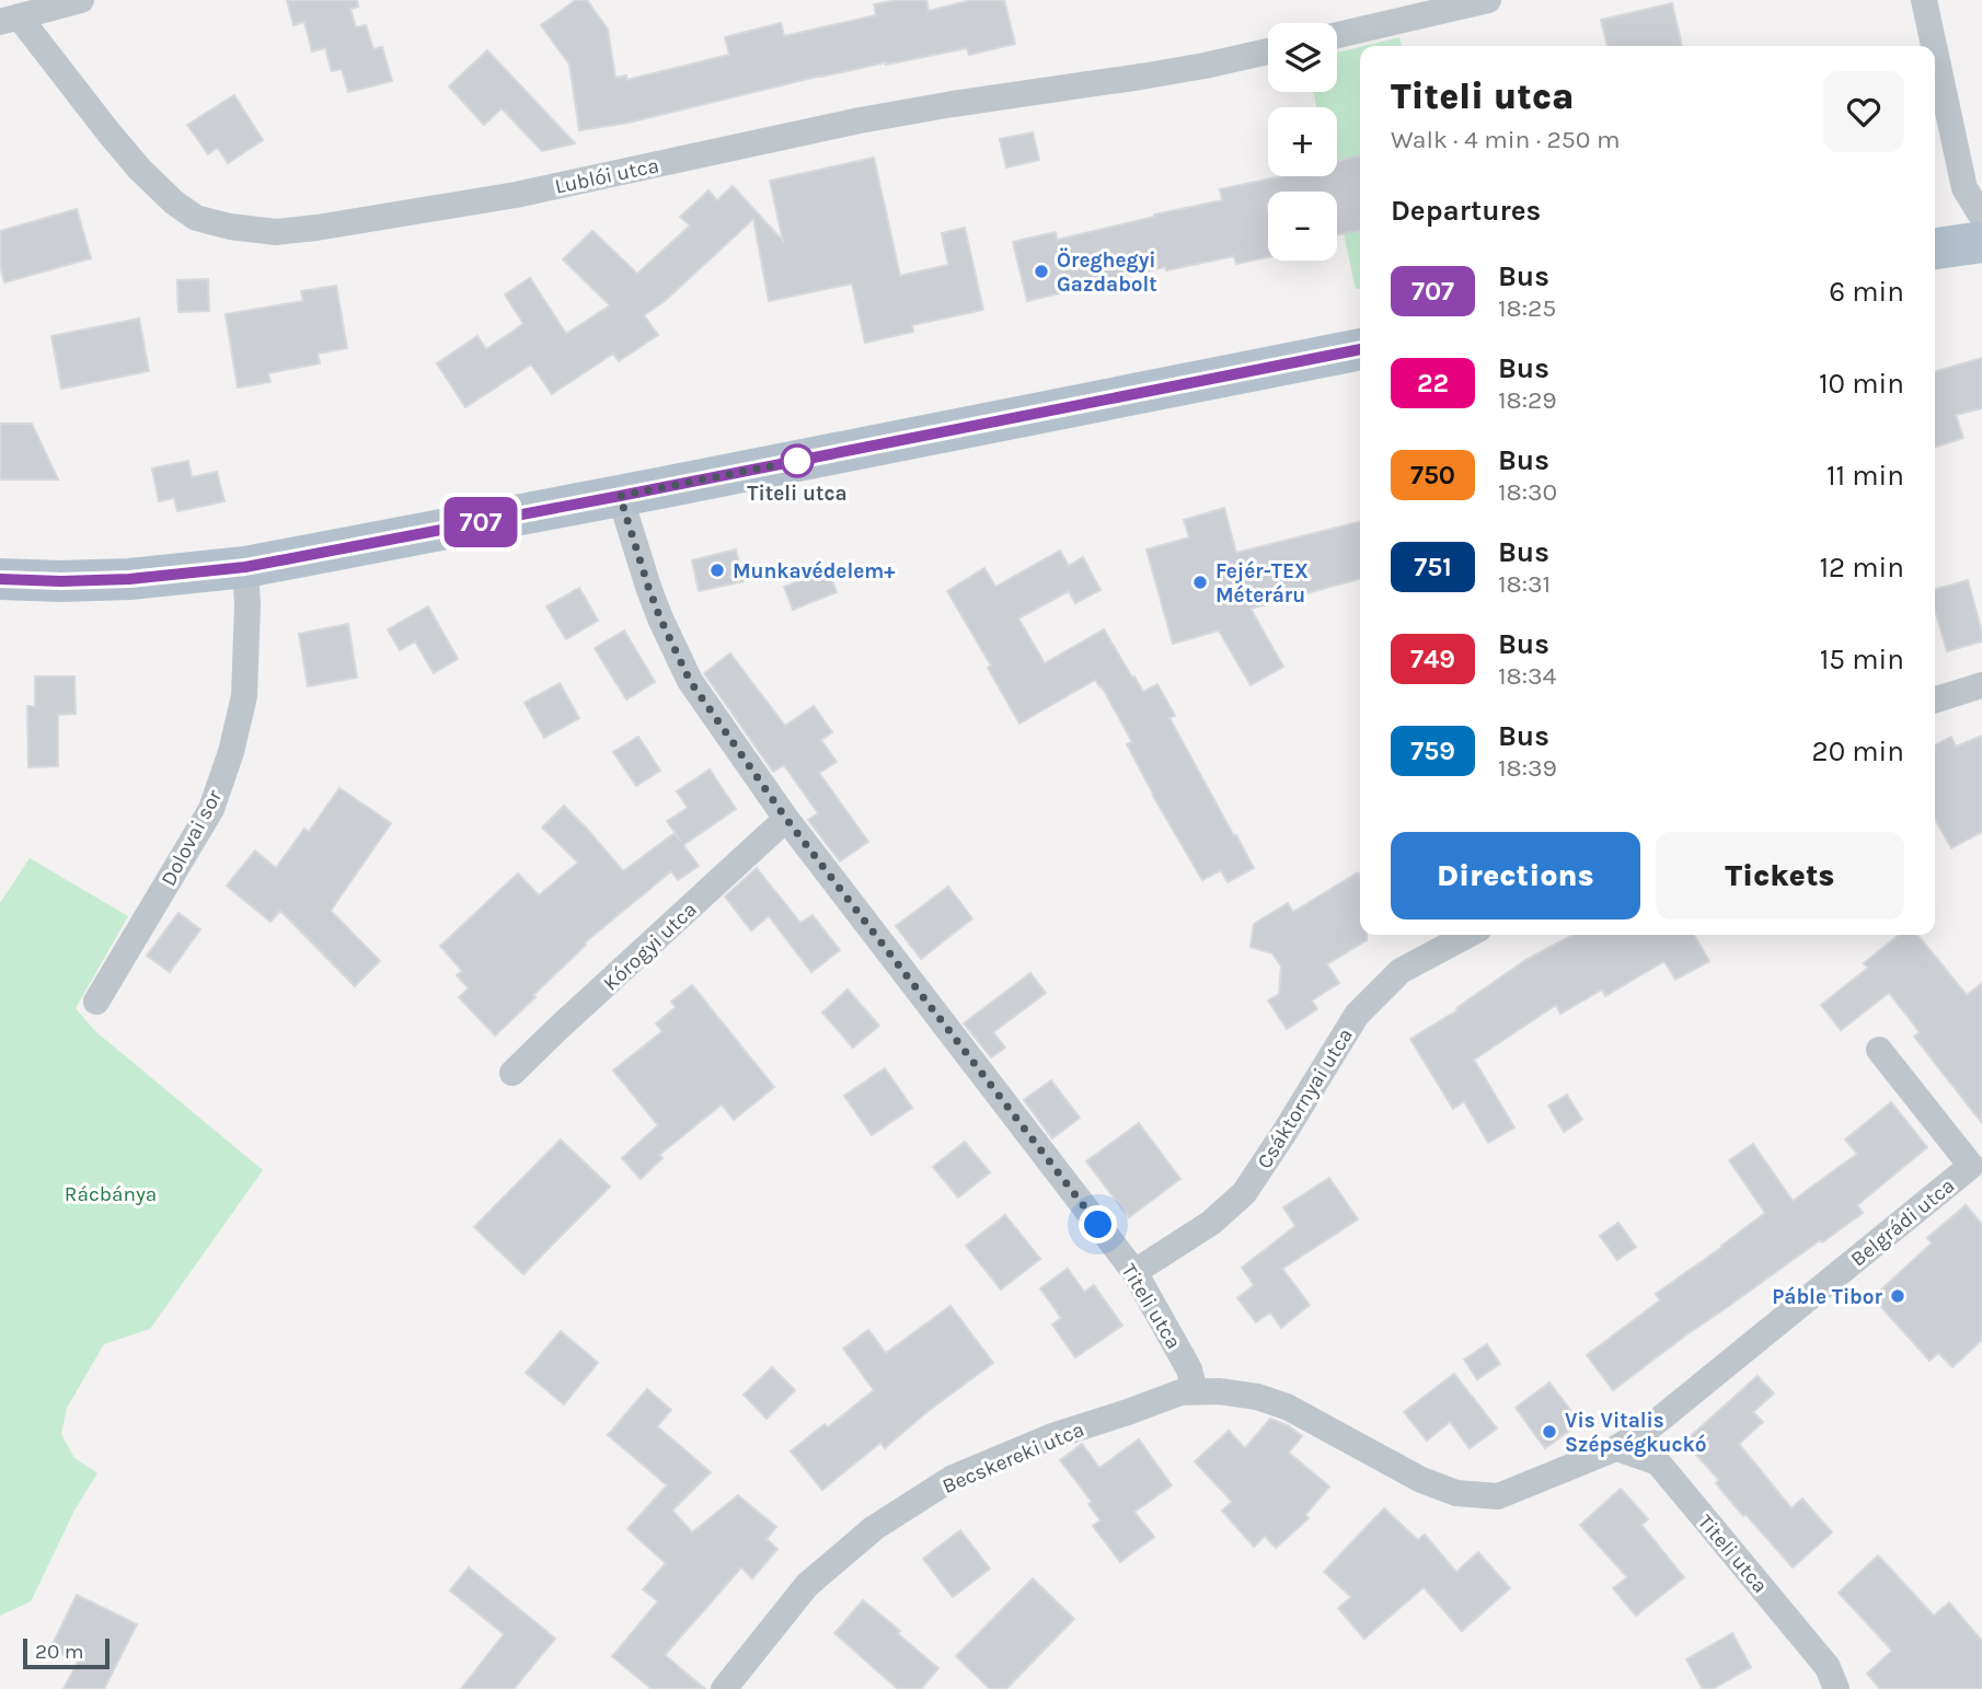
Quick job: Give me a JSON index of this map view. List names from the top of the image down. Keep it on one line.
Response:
{"streets":{"street":["Lublói utca","Dolovai sor","Kórogyi utca","Csáktornyai utca","Belgrádi utca","Titeli utca","Becskereki utca"]},"crossings":[["Kórogyi utca","Titeli utca"],["Csáktornyai utca","Titeli utca"],["Belgrádi utca","Titeli utca"],["Titeli utca","Becskereki utca"]],"parks":["Rácbánya"],"places":["Öreghegyi Gazdabolt","Titeli utca","Munkavédelem+","Fejér-TEX Méteráru","Páble Tibor","Vis Vitalis Szépségkuckó"],"lines":["bus line 707"],"scale_bar":"20 m","page":{"on_map":"707","map_buttons":["+","−"],"heading":[["Titeli utca","Walk · 4 min · 250 m"],"Departures"],"list":[{"mark":"707","name":"Bus","note":"18:25","value":"6 min"},{"mark":"22","name":"Bus","note":"18:29","value":"10 min"},{"mark":"750","name":"Bus","note":"18:30","value":"11 min"},{"mark":"751","name":"Bus","note":"18:31","value":"12 min"},{"mark":"749","name":"Bus","note":"18:34","value":"15 min"},{"mark":"759","name":"Bus","note":"18:39","value":"20 min"}],"buttons":["Directions","Tickets"],"scale":"20 m"}}
